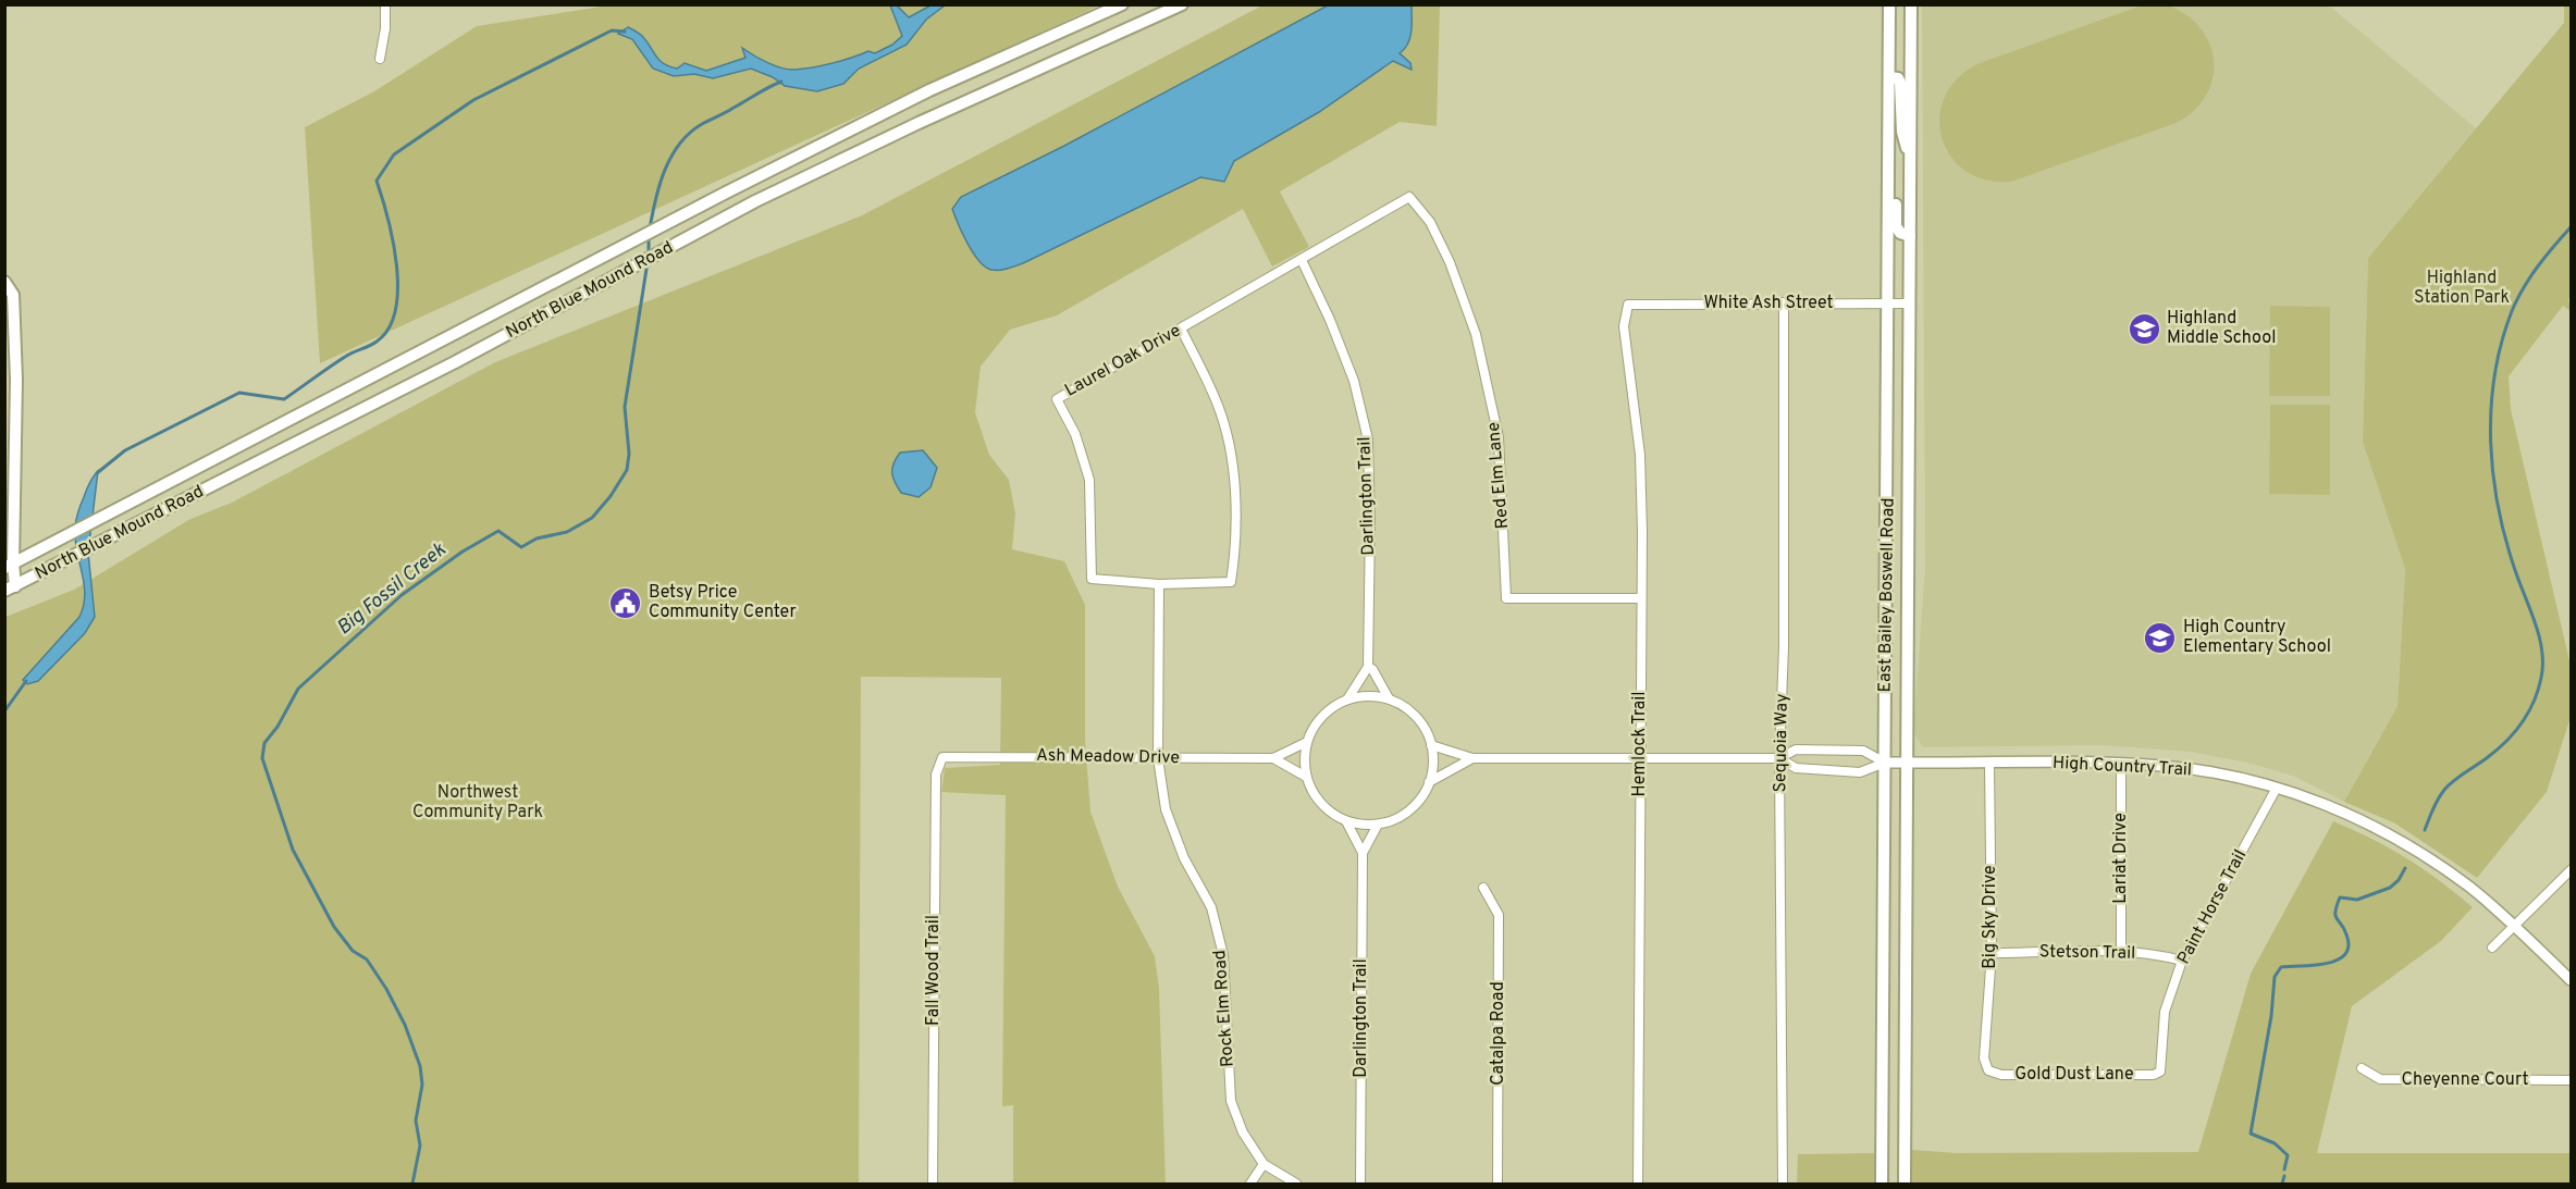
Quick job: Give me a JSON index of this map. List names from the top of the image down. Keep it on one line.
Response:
{"streets":{"main road":["North Blue Mound Road","East Bailey Boswell Road"],"street":["White Ash Street","Laurel Oak Drive","Red Elm Lane","Darlington Trail","Sequoia Way","Hemlock Trail","Ash Meadow Drive","High Country Trail","Lariat Drive","Paint Horse Trail","Big Sky Drive","Stetson Trail","Fall Wood Trail","Rock Elm Road","Catalpa Road","Gold Dust Lane","Cheyenne Court"]},"crossings":[["White Ash Street","East Bailey Boswell Road"],["White Ash Street","Sequoia Way"],["White Ash Street","Hemlock Trail"],["Laurel Oak Drive","Red Elm Lane"],["Laurel Oak Drive","Darlington Trail"],["Laurel Oak Drive","Rock Elm Road"],["Red Elm Lane","Hemlock Trail"],["Darlington Trail","Ash Meadow Drive"],["East Bailey Boswell Road","High Country Trail"],["Ash Meadow Drive","Fall Wood Trail"],["Ash Meadow Drive","Rock Elm Road"],["High Country Trail","Lariat Drive"],["High Country Trail","Paint Horse Trail"],["High Country Trail","Big Sky Drive"],["Lariat Drive","Stetson Trail"],["Paint Horse Trail","Stetson Trail"],["Paint Horse Trail","Gold Dust Lane"],["Big Sky Drive","Stetson Trail"],["Big Sky Drive","Gold Dust Lane"]],"water":["Big Fossil Creek"],"parks":["Highland Station Park","Northwest Community Park"],"places":{"school or university":["Highland Middle School","High Country Elementary School"],"public building":["Betsy Price Community Center"]}}
